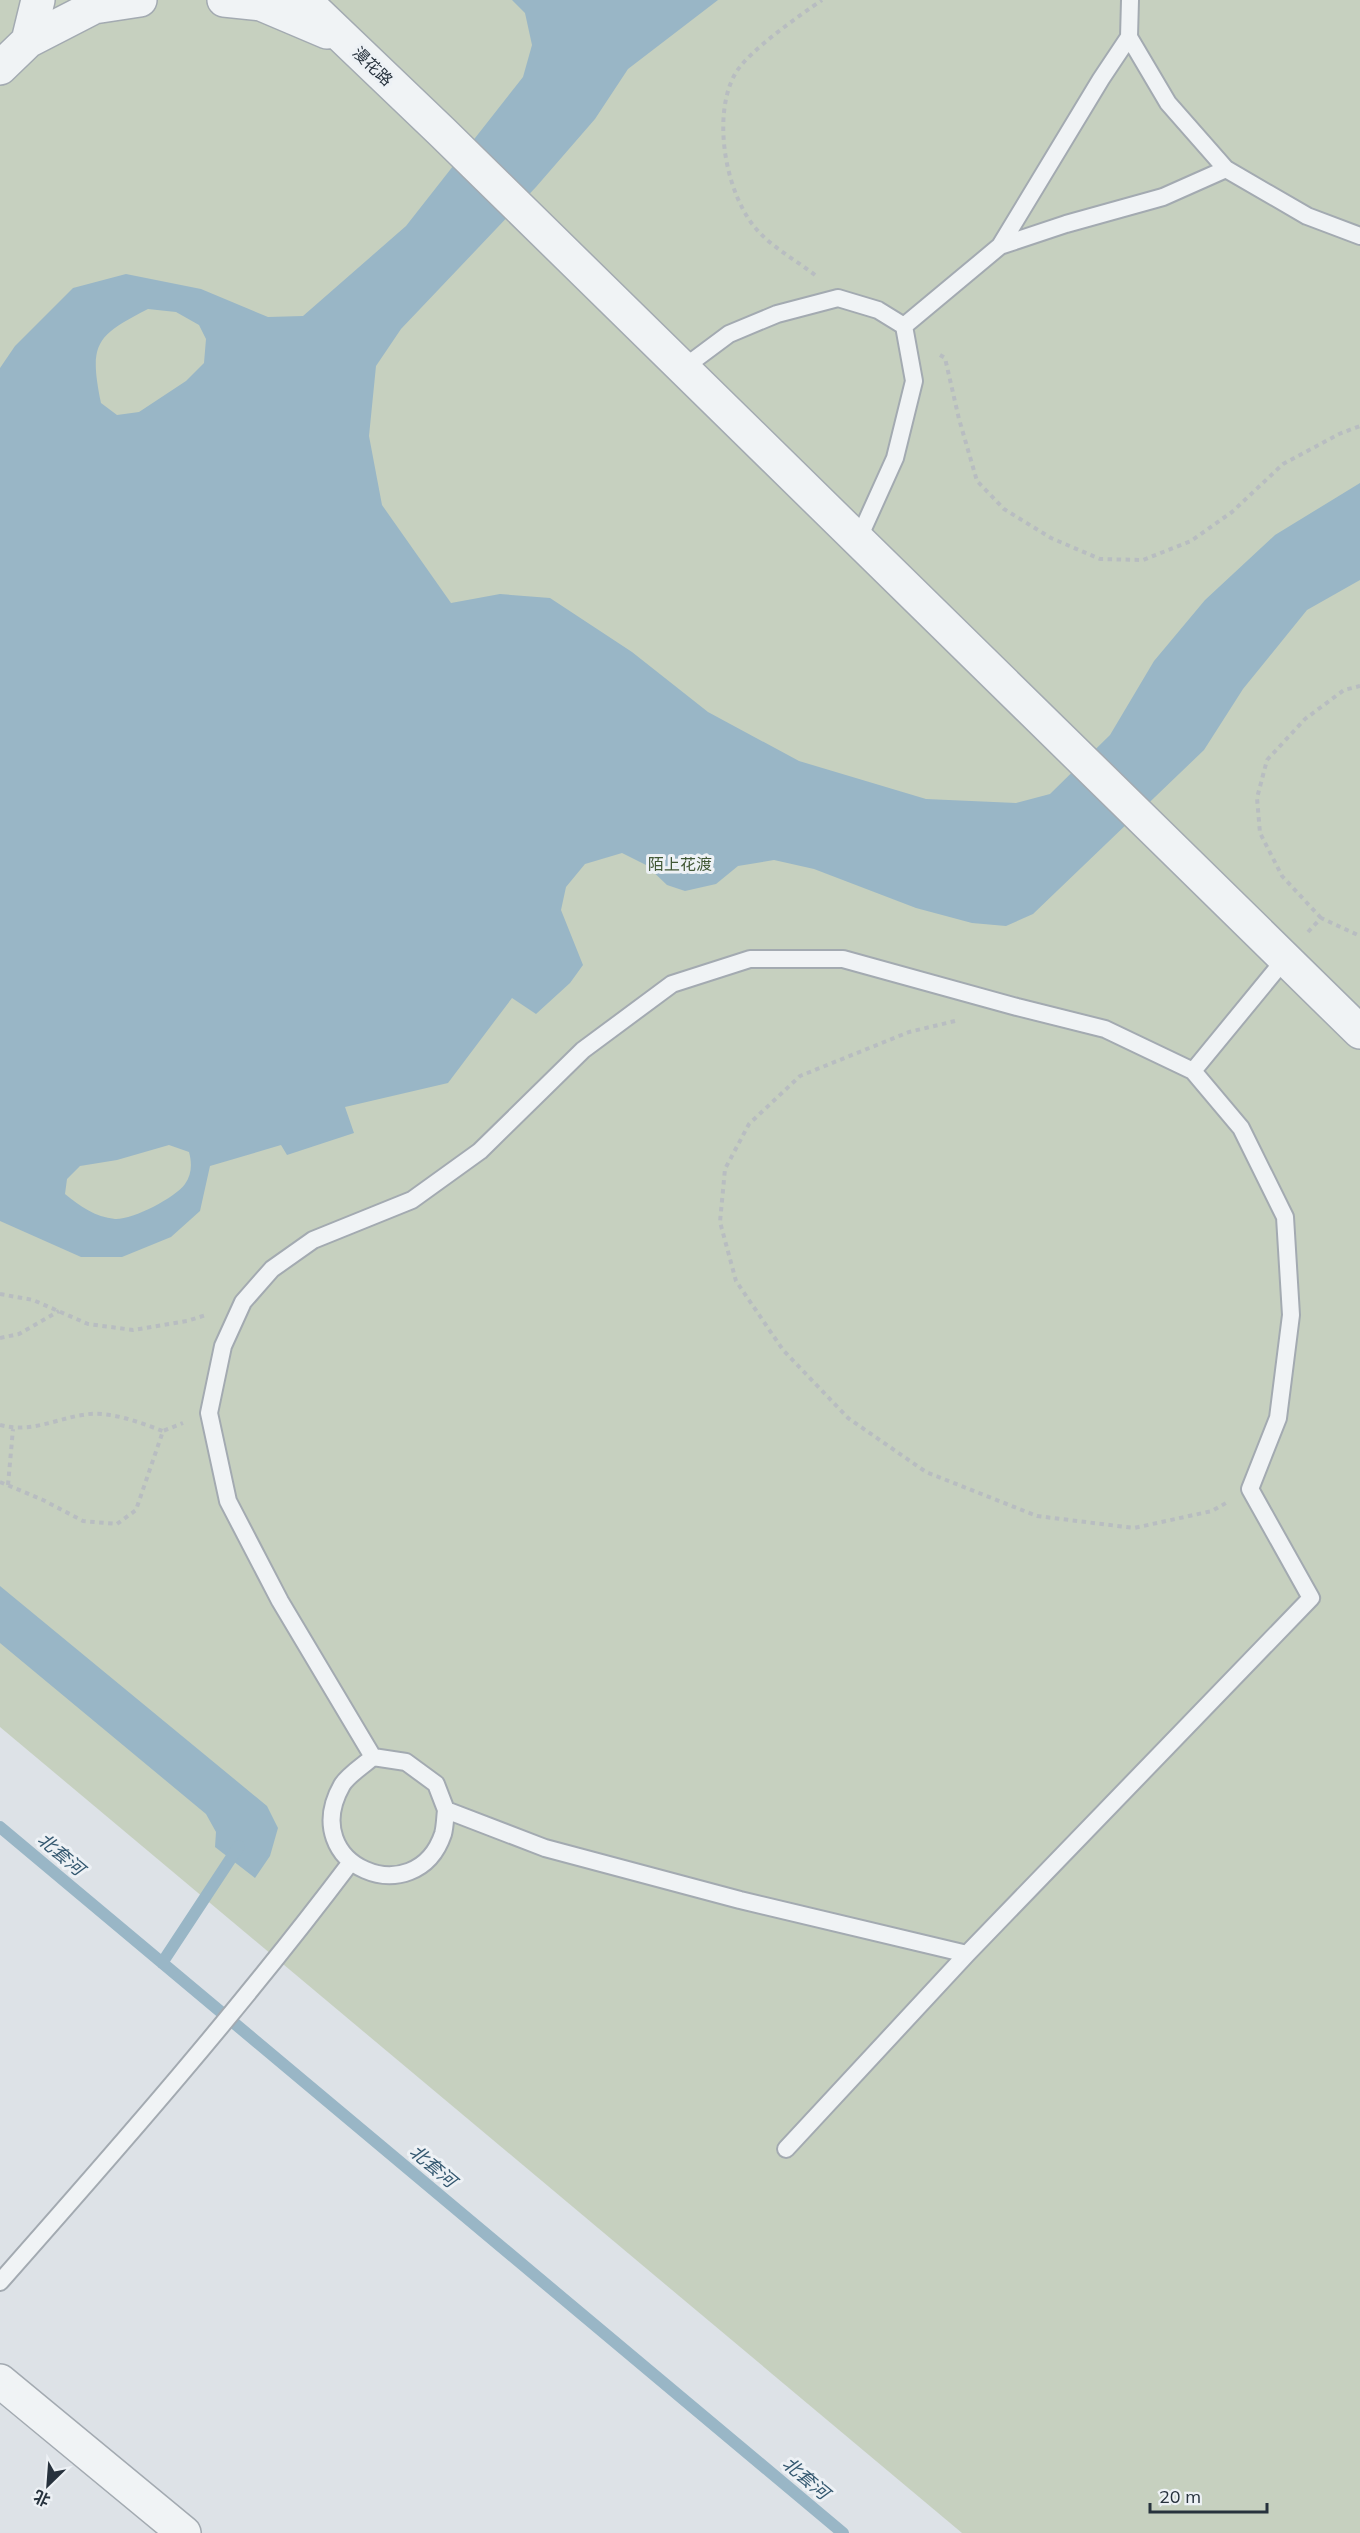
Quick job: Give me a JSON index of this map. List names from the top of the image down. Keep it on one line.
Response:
{"streets":{"street":["漫花路"]},"water":["北套河"],"parks":["陌上花渡"],"scale_bar":"20 m","north":"bottom left"}
